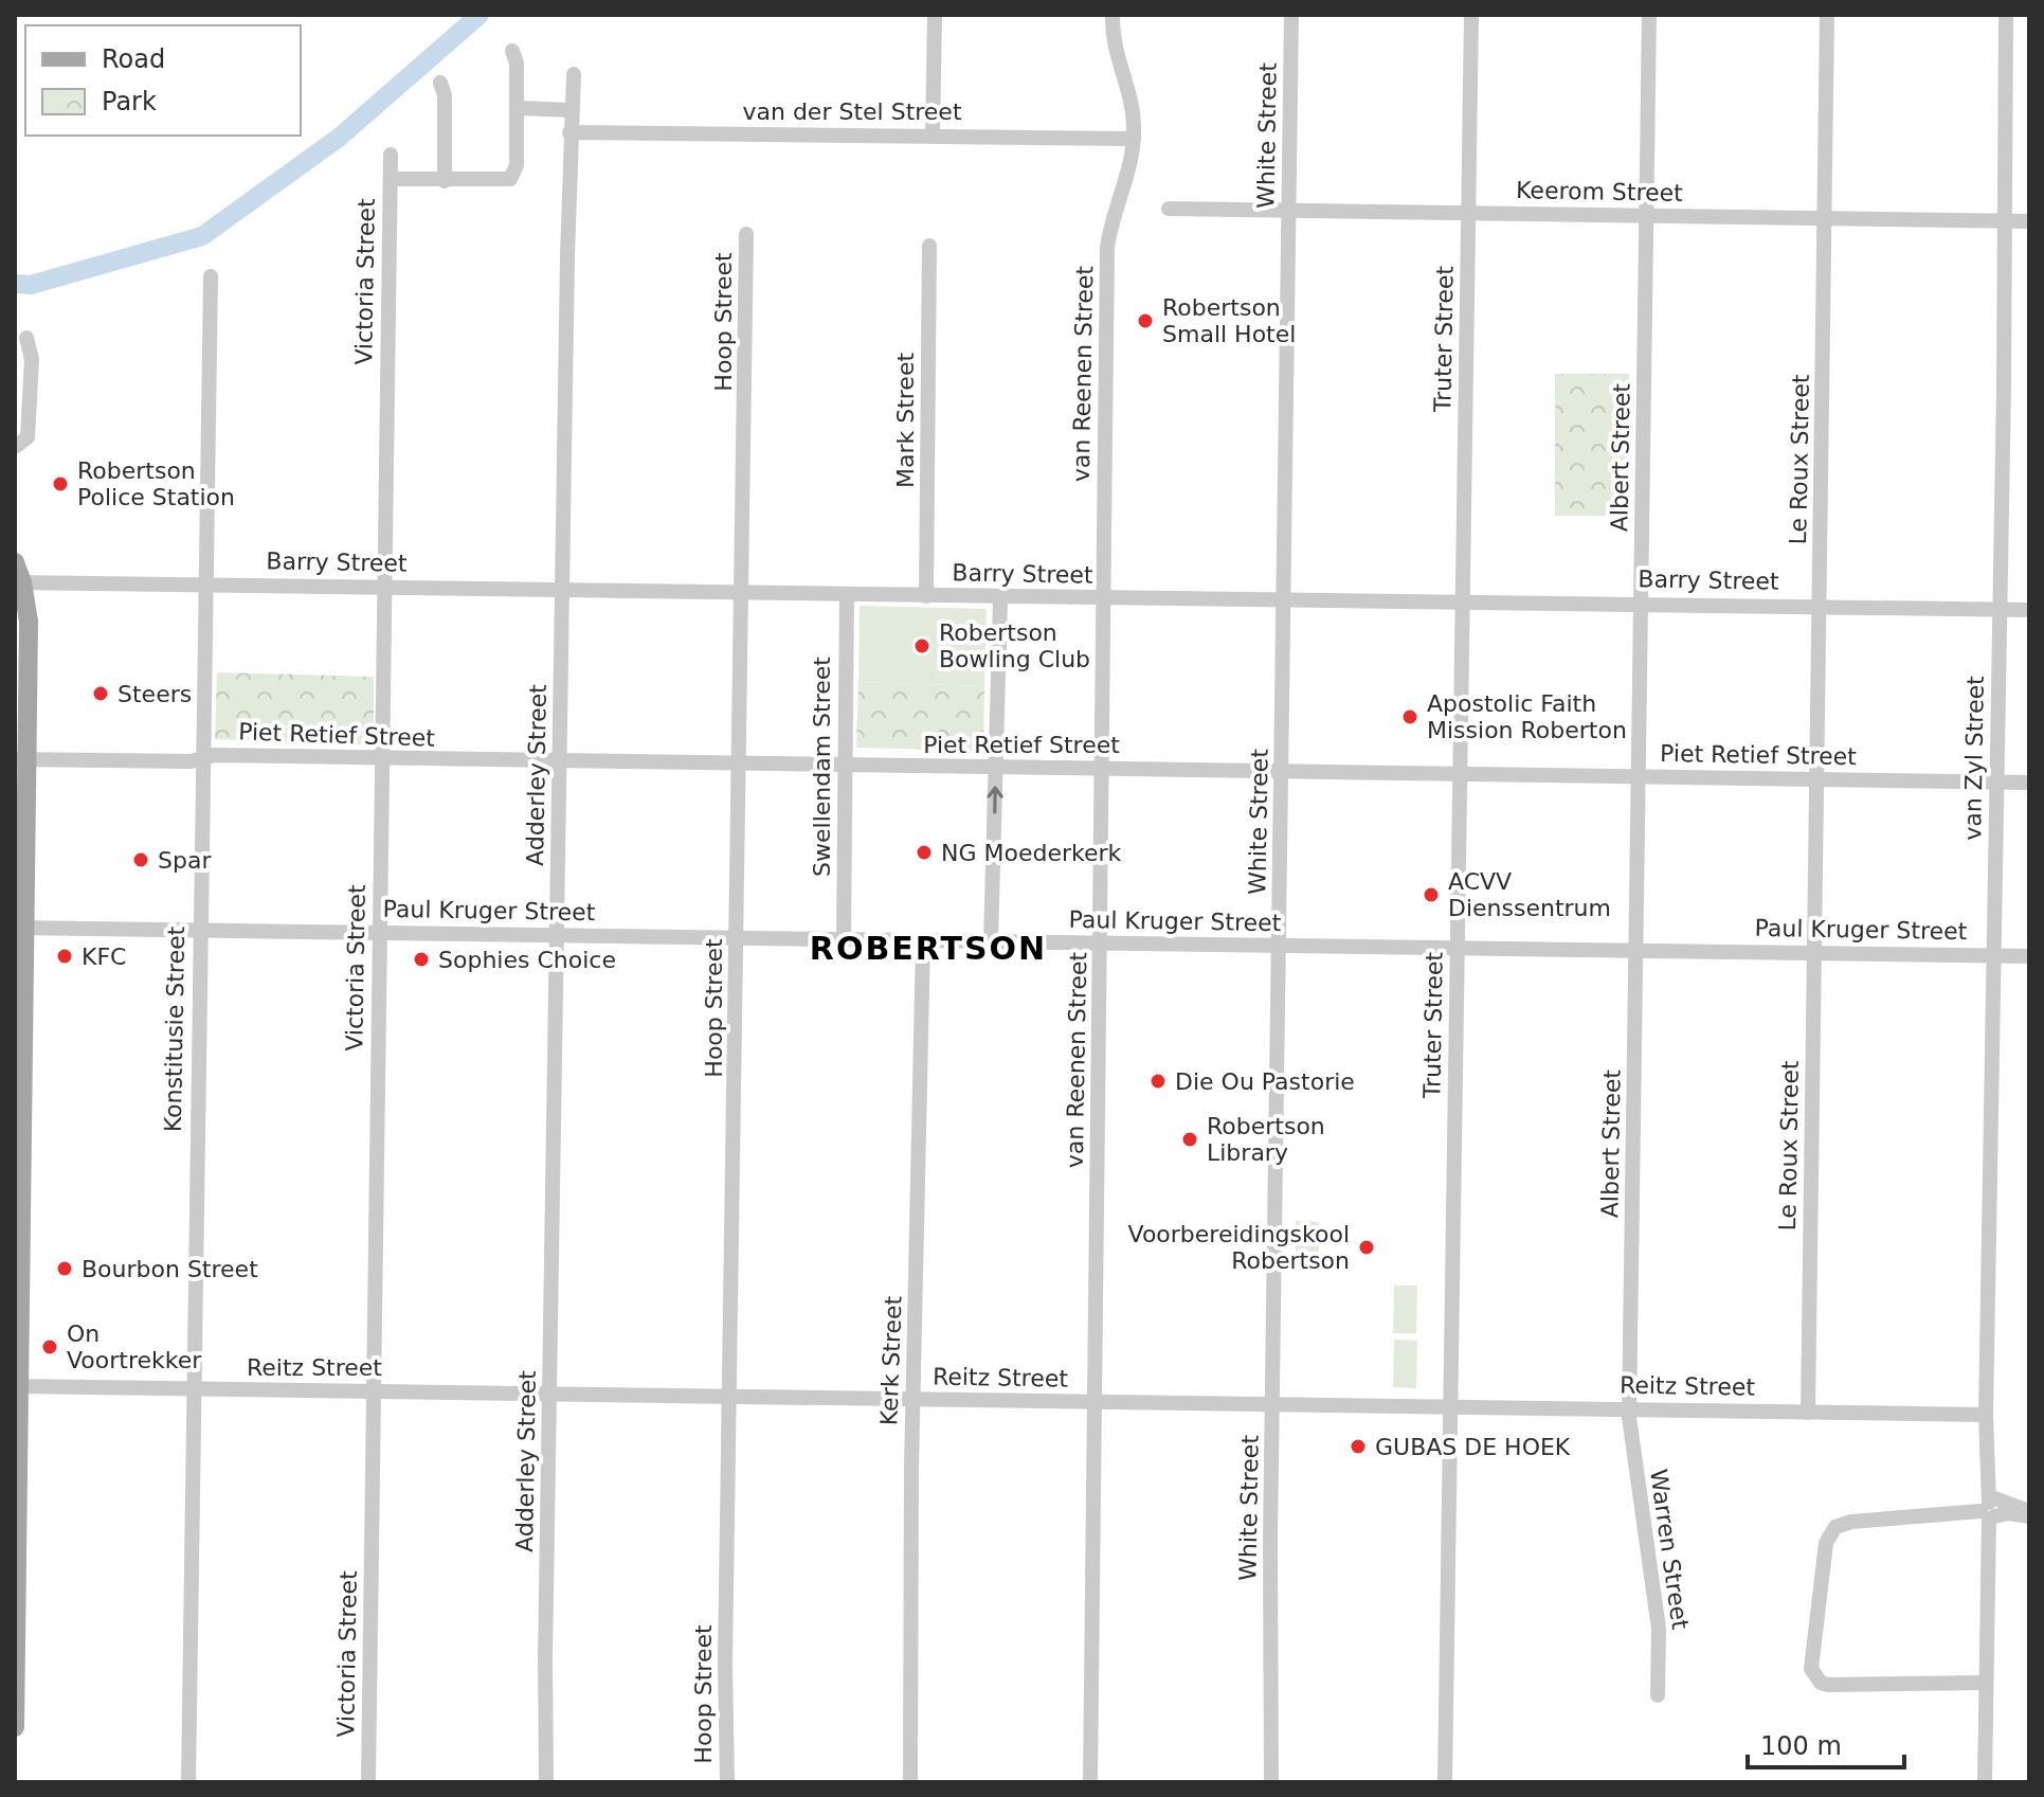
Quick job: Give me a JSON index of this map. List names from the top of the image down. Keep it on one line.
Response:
{"streets":{"street":["van der Stel Street","White Street","Keerom Street","Victoria Street","Hoop Street","Truter Street","van Reenen Street","Mark Street","Albert Street","Le Roux Street","Barry Street","Piet Retief Street","van Zyl Street","Swellendam Street","Adderley Street","Paul Kruger Street","Konstitusie Street","Kerk Street","Reitz Street","Warren Street"]},"crossings":[["van der Stel Street","van Reenen Street"],["van der Stel Street","Adderley Street"],["White Street","Keerom Street"],["White Street","Barry Street"],["White Street","Piet Retief Street"],["White Street","Paul Kruger Street"],["White Street","Reitz Street"],["Keerom Street","Truter Street"],["Keerom Street","Albert Street"],["Keerom Street","Le Roux Street"],["Keerom Street","van Zyl Street"],["Victoria Street","Barry Street"],["Victoria Street","Piet Retief Street"],["Victoria Street","Paul Kruger Street"],["Victoria Street","Reitz Street"],["Hoop Street","Barry Street"],["Hoop Street","Piet Retief Street"],["Hoop Street","Paul Kruger Street"],["Hoop Street","Reitz Street"],["Truter Street","Barry Street"],["Truter Street","Piet Retief Street"],["Truter Street","Paul Kruger Street"],["Truter Street","Reitz Street"],["van Reenen Street","Barry Street"],["van Reenen Street","Piet Retief Street"],["van Reenen Street","Paul Kruger Street"],["van Reenen Street","Reitz Street"],["Mark Street","Barry Street"],["Albert Street","Barry Street"],["Albert Street","Piet Retief Street"],["Albert Street","Paul Kruger Street"],["Albert Street","Reitz Street"],["Albert Street","Warren Street"],["Le Roux Street","Barry Street"],["Le Roux Street","Piet Retief Street"],["Le Roux Street","Paul Kruger Street"],["Le Roux Street","Reitz Street"],["Barry Street","van Zyl Street"],["Barry Street","Swellendam Street"],["Barry Street","Adderley Street"],["Barry Street","Konstitusie Street"],["Piet Retief Street","van Zyl Street"],["Piet Retief Street","Swellendam Street"],["Piet Retief Street","Adderley Street"],["Piet Retief Street","Konstitusie Street"],["van Zyl Street","Paul Kruger Street"],["van Zyl Street","Reitz Street"],["Swellendam Street","Paul Kruger Street"],["Adderley Street","Paul Kruger Street"],["Adderley Street","Reitz Street"],["Paul Kruger Street","Konstitusie Street"],["Paul Kruger Street","Kerk Street"],["Konstitusie Street","Reitz Street"],["Kerk Street","Reitz Street"],["Reitz Street","Warren Street"]],"districts":["ROBERTSON"],"places":["Robertson Small Hotel","Robertson Police Station","Robertson Bowling Club","Steers","Apostolic Faith Mission Roberton","NG Moederkerk","Spar","ACVV Dienssentrum","KFC","Sophies Choice","Die Ou Pastorie","Robertson Library","Voorbereidingskool Robertson","Bourbon Street","On Voortrekker","GUBAS DE HOEK"],"legend":["Road","Park"],"scale_bar":"100 m"}
